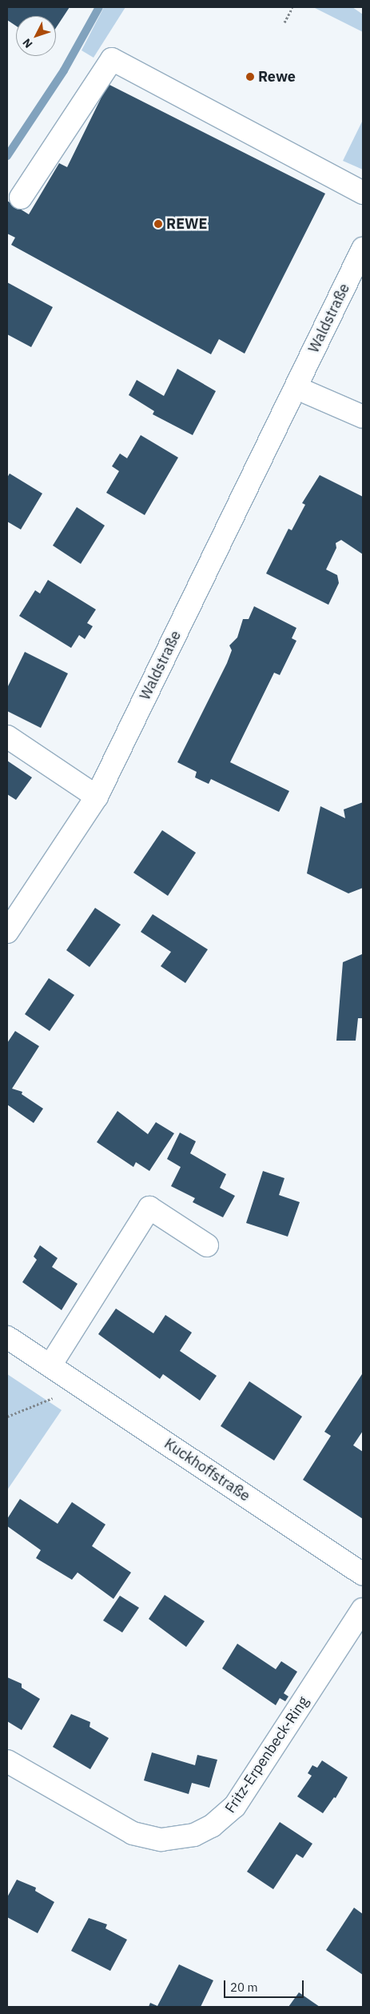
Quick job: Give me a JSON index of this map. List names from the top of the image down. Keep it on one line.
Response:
{"streets":{"street":["Waldstraße","Kuckhoffstraße","Fritz-Erpenbeck-Ring"]},"places":["Rewe","REWE"],"scale_bar":"20 m","north":"bottom left"}
